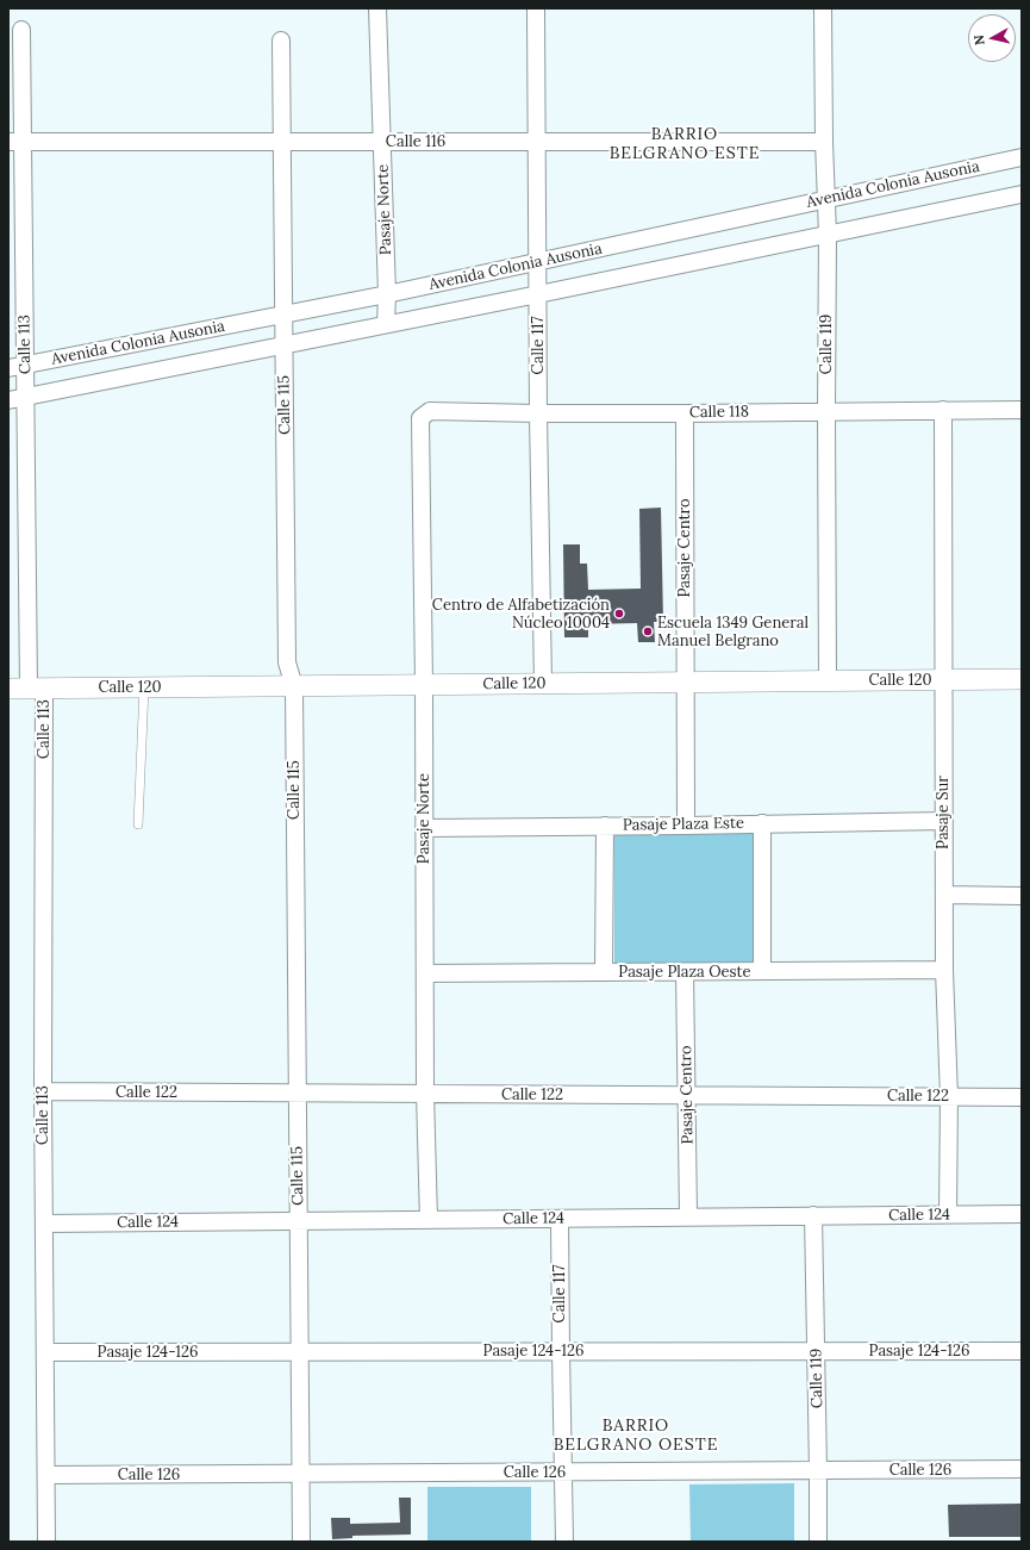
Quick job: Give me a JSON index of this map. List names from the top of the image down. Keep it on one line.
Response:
{"streets":{"street":["Calle 116","Avenida Colonia Ausonia","Pasaje Norte","Calle 113","Calle 119","Calle 117","Calle 115","Calle 118","Pasaje Centro","Calle 120","Pasaje Sur","Pasaje Plaza Este","Pasaje Plaza Oeste","Calle 122","Calle 124","Pasaje 124-126","Calle 126"]},"crossings":[["Calle 116","Pasaje Norte"],["Calle 116","Calle 113"],["Calle 116","Calle 119"],["Calle 116","Calle 117"],["Calle 116","Calle 115"],["Avenida Colonia Ausonia","Pasaje Norte"],["Avenida Colonia Ausonia","Calle 113"],["Avenida Colonia Ausonia","Calle 119"],["Avenida Colonia Ausonia","Calle 117"],["Avenida Colonia Ausonia","Calle 115"],["Pasaje Norte","Calle 118"],["Pasaje Norte","Calle 120"],["Pasaje Norte","Pasaje Plaza Este"],["Pasaje Norte","Pasaje Plaza Oeste"],["Pasaje Norte","Calle 122"],["Pasaje Norte","Calle 124"],["Calle 113","Calle 120"],["Calle 113","Calle 122"],["Calle 113","Calle 124"],["Calle 113","Pasaje 124-126"],["Calle 113","Calle 126"],["Calle 119","Calle 118"],["Calle 119","Calle 120"],["Calle 119","Calle 124"],["Calle 119","Pasaje 124-126"],["Calle 119","Calle 126"],["Calle 117","Calle 118"],["Calle 117","Calle 120"],["Calle 117","Calle 124"],["Calle 117","Pasaje 124-126"],["Calle 117","Calle 126"],["Calle 115","Calle 120"],["Calle 115","Calle 122"],["Calle 115","Calle 124"],["Calle 115","Pasaje 124-126"],["Calle 115","Calle 126"],["Calle 118","Pasaje Centro"],["Calle 118","Pasaje Sur"],["Pasaje Centro","Calle 120"],["Pasaje Centro","Pasaje Plaza Este"],["Pasaje Centro","Pasaje Plaza Oeste"],["Pasaje Centro","Calle 122"],["Pasaje Centro","Calle 124"],["Calle 120","Pasaje Sur"],["Pasaje Sur","Pasaje Plaza Este"],["Pasaje Sur","Pasaje Plaza Oeste"],["Pasaje Sur","Calle 122"],["Pasaje Sur","Calle 124"]],"districts":["BARRIO BELGRANO ESTE","BARRIO BELGRANO OESTE"],"places":["Centro de Alfabetización Núcleo 10004","Escuela 1349 General Manuel Belgrano"],"north":"left"}
